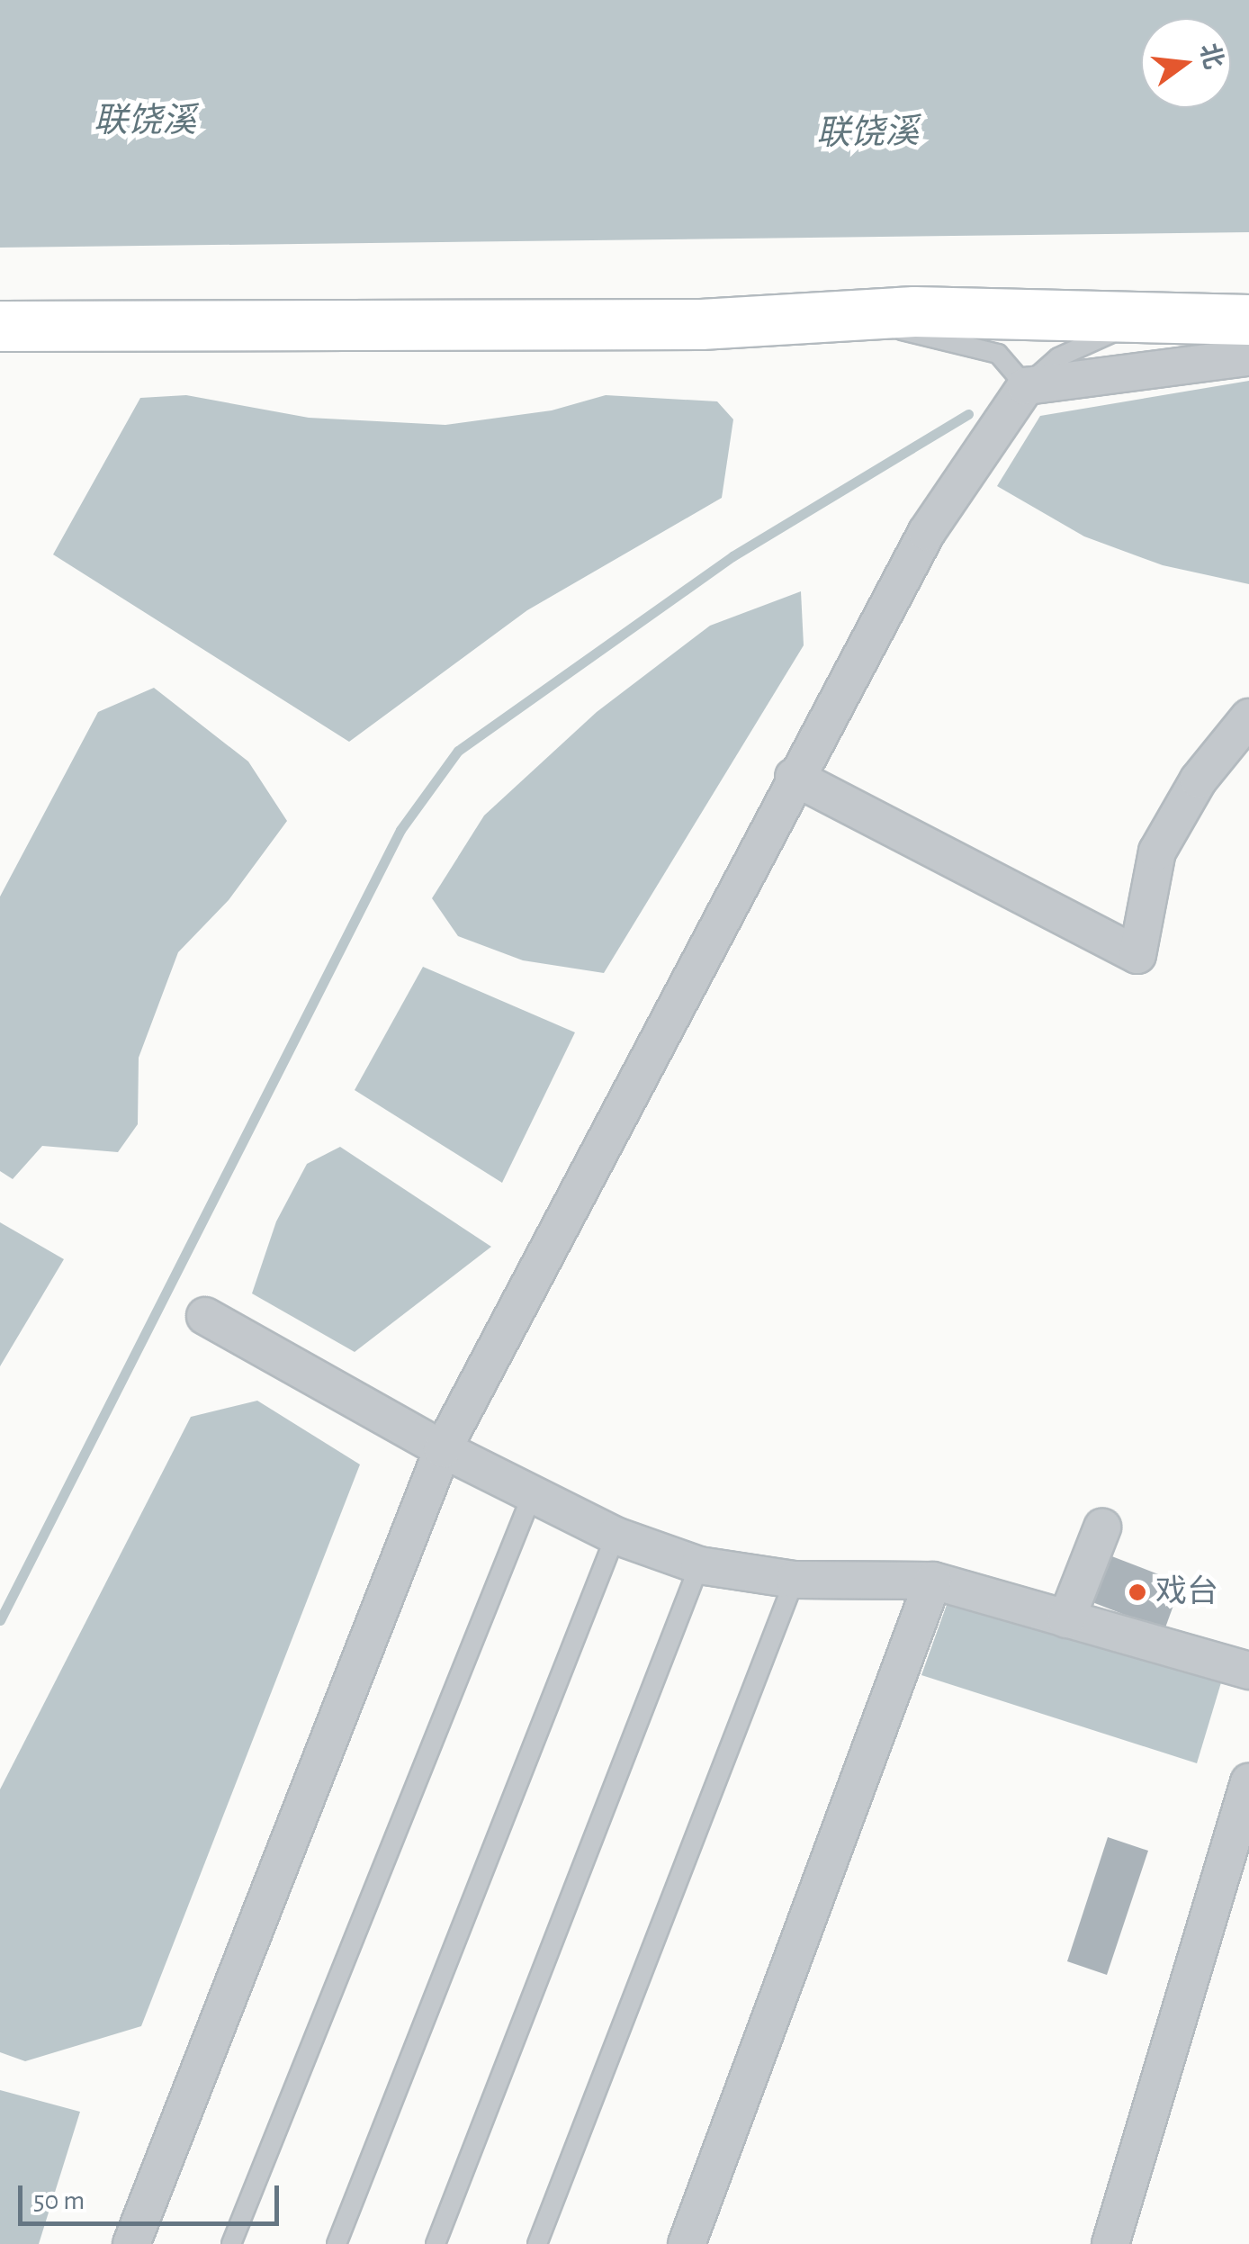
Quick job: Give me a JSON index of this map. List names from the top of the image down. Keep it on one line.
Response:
{"water":["联饶溪"],"places":["戏台"],"scale_bar":"50 m","north":"right"}
